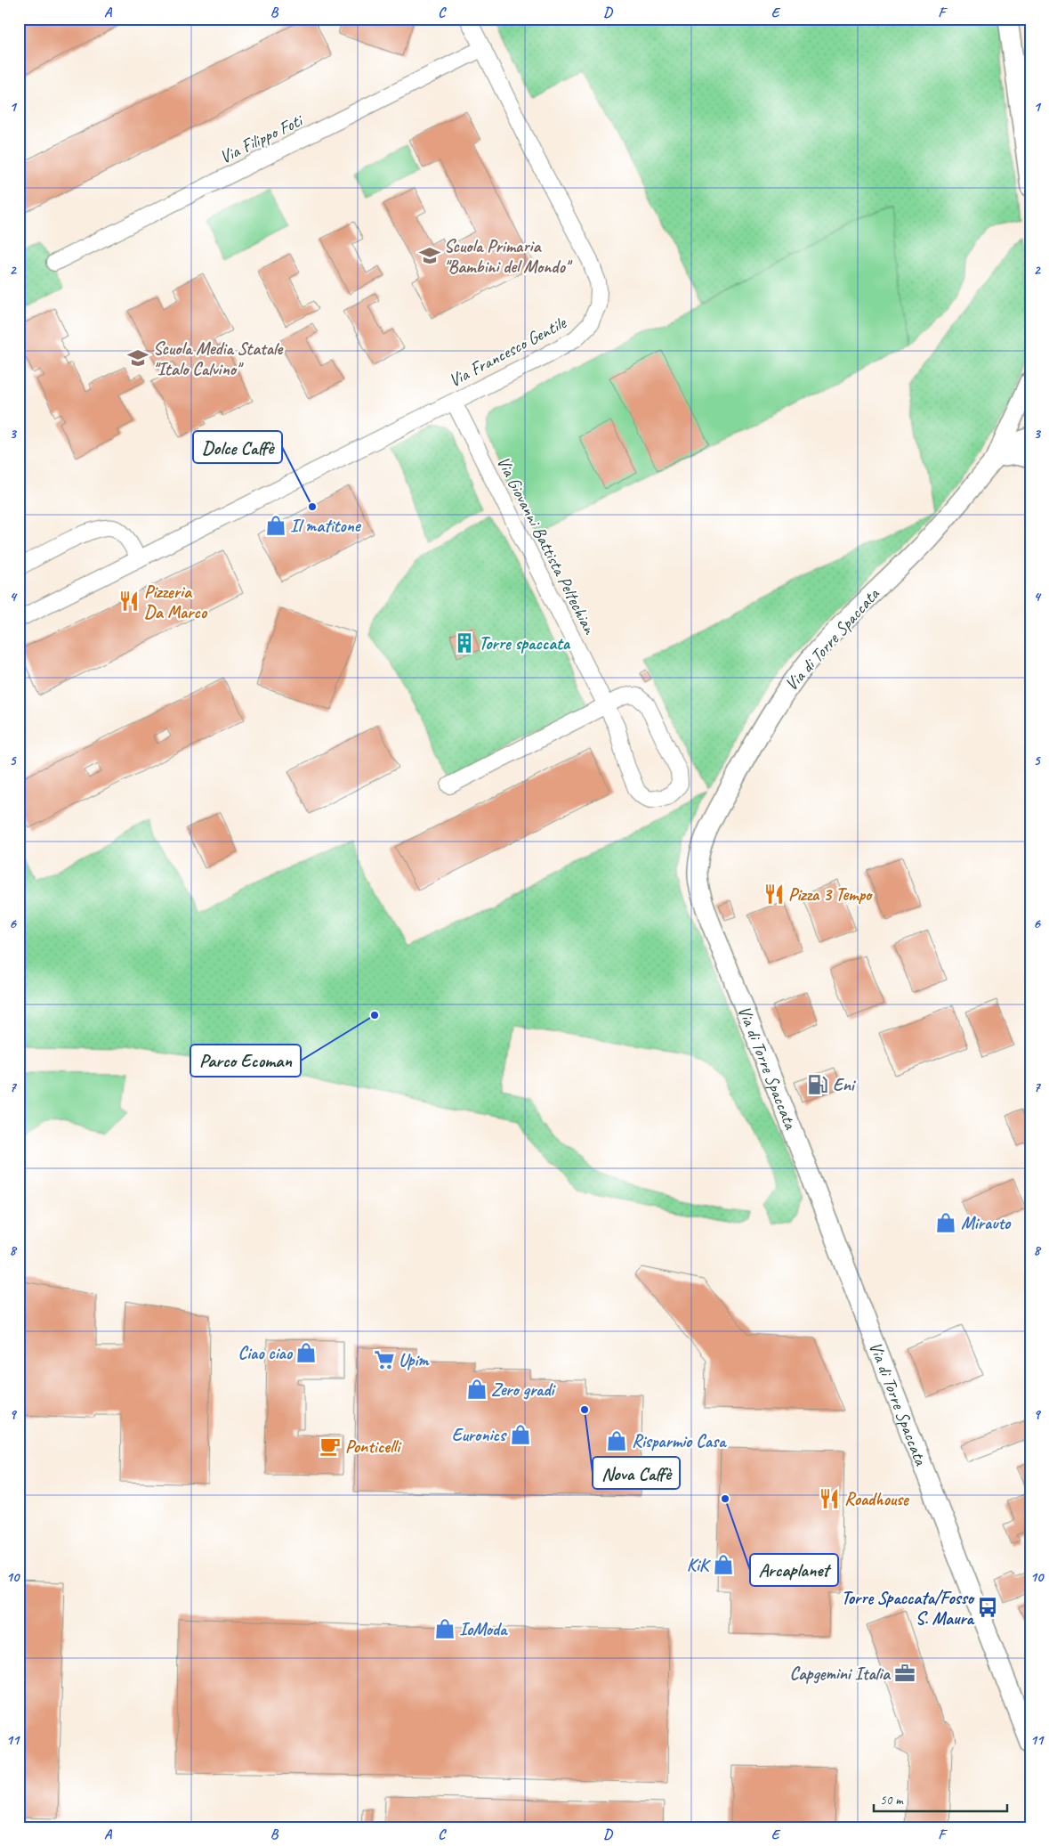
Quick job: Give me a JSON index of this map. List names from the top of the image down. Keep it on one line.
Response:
{"streets":{"street":["Via Filippo Foti","Via Francesco Gentile","Via Giovanni Battista Peltechian","Via di Torre Spaccata"]},"crossings":[["Via Filippo Foti","Via Francesco Gentile"],["Via Francesco Gentile","Via Giovanni Battista Peltechian"]],"places":{"school or university":["Scuola Primaria \"Bambini del Mondo\"","Scuola Media Statale \"Italo Calvino\""],"other":["Dolce Caffè","Parco Ecoman","Nova Caffè","Arcaplanet"],"shop":["Il matitone","Mirauto","Ciao ciao","Zero gradi","Euronics","Risparmio Casa","KiK","IoModa"],"restaurant":["Pizzeria Da Marco","Pizza 3 Tempo","Roadhouse"],"building":["Torre spaccata"],"fuel station":["Eni"],"supermarket":["Upim"],"cafe":["Ponticelli"],"bus stop":["Torre Spaccata/Fosso S. Maura"],"office":["Capgemini Italia"]},"scale_bar":"50 m","grid":{"columns":["A","B","C","D","E","F"],"rows":["1","2","3","4","5","6","7","8","9","10","11"]}}
